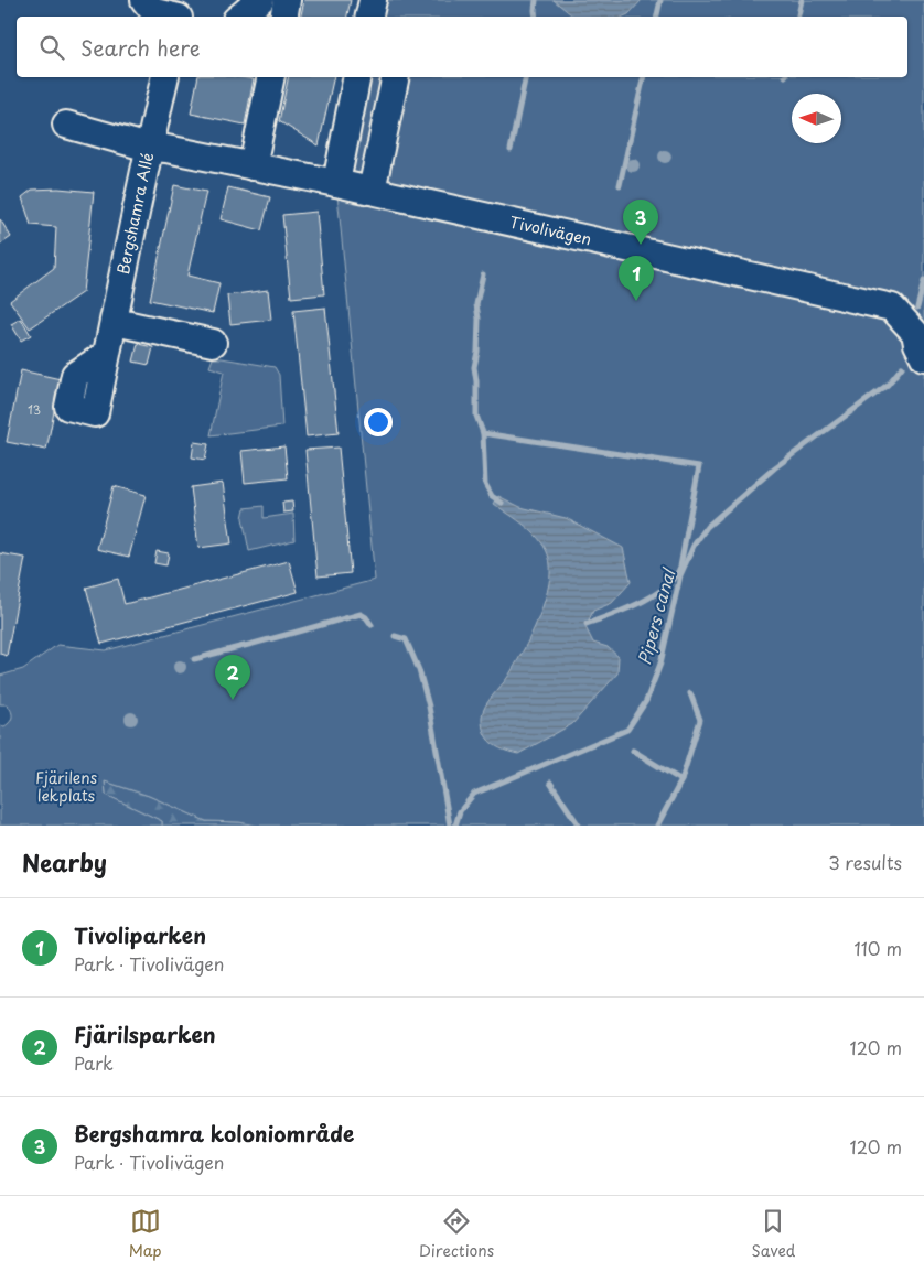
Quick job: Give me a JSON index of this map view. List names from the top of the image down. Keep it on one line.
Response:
{"streets":{"street":["Bergshamra Allé","Tivolivägen"]},"crossings":[["Bergshamra Allé","Tivolivägen"]],"water":["Pipers canal"],"parks":["Fjärilens lekplats"],"house_numbers":["13"],"north":"left","page":{"search":"Search here","pins":["3","1","2"],"heading":["Nearby","3 results"],"list":[{"mark":"1","name":"Tivoliparken","note":"Park · Tivolivägen","value":"110 m"},{"mark":"2","name":"Fjärilsparken","note":"Park","value":"120 m"},{"mark":"3","name":"Bergshamra koloniområde","note":"Park · Tivolivägen","value":"120 m"}],"nav":["Map","Directions","Saved"]}}
